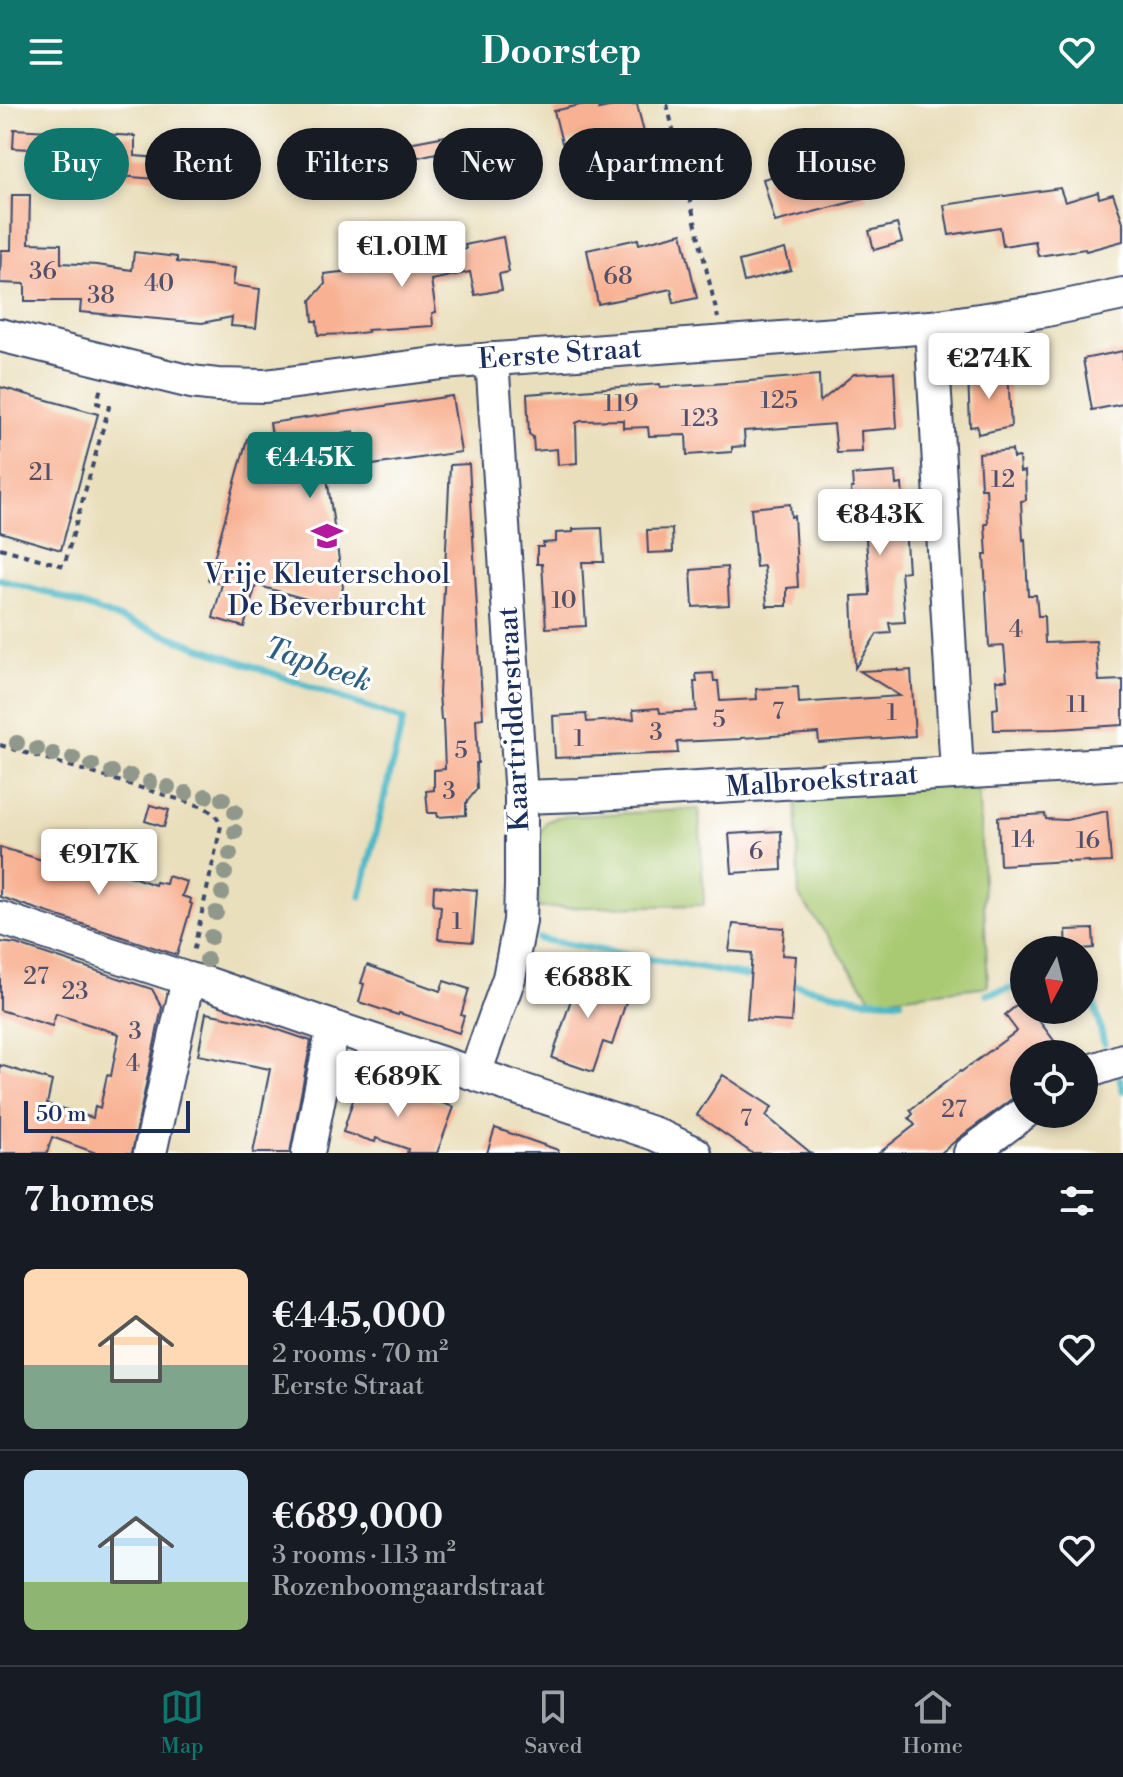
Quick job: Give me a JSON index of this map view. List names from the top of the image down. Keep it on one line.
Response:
{"streets":{"street":["Eerste Straat","Kaartridderstraat","Malbroekstraat"]},"crossings":[["Eerste Straat","Kaartridderstraat"],["Kaartridderstraat","Malbroekstraat"]],"water":["Tapbeek"],"places":{"school or university":["Vrije Kleuterschool De Beverburcht"]},"house_numbers":["36","68","40","38","125","119","123","21","12","10","4","11","7","1","5","3","1","5","3","14","16","6","1","27","23","3","4","27","7"],"scale_bar":"50 m","north":"bottom","page":{"header":"Doorstep","chip":["Buy","Rent","Filters","New","Apartment","House"],"price":["€1.01M","€274K","€445K","€843K","€917K","€688K","€689K"],"scale":"50 m","heading":"7 homes","list":[{"name":"€445,000","note":"2 rooms · 70 m² · Eerste Straat"},{"name":"€689,000","note":"3 rooms · 113 m² · Rozenboomgaardstraat"}],"tabs":["Map","Saved","Home"]}}
